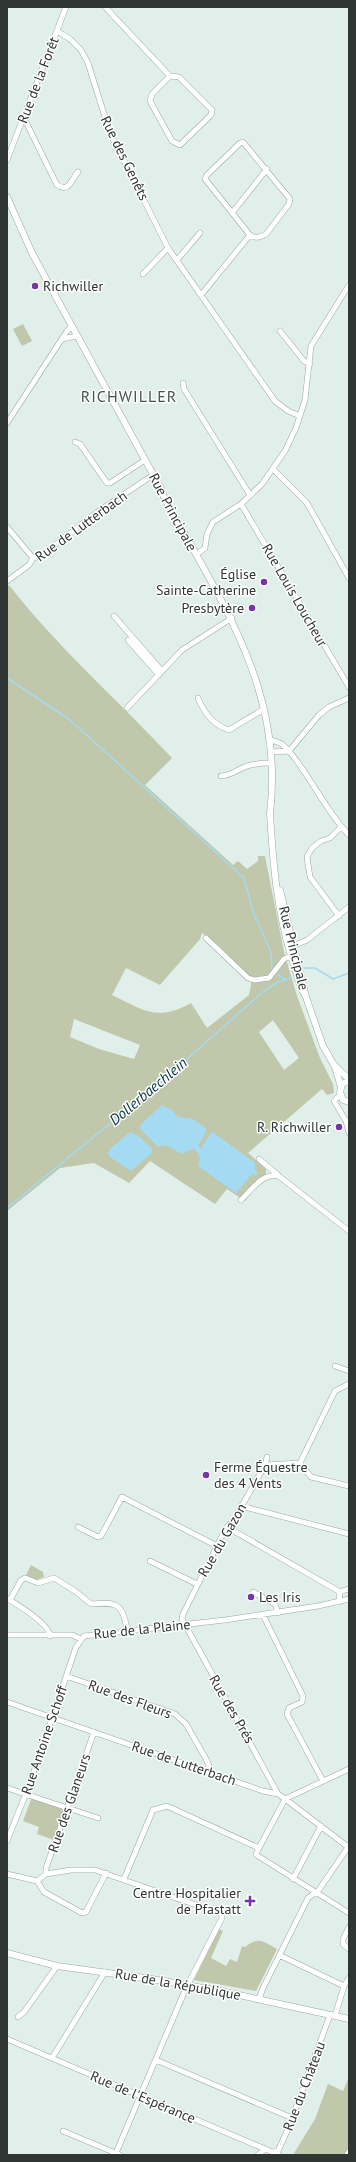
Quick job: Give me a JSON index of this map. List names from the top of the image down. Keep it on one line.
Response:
{"streets":{"main road":["Rue Principale","Rue de la République"],"street":["Rue de la Forêt","Rue des Genêts","Rue de Lutterbach","Rue Louis Loucheur","Rue du Gazon","Rue de la Plaine","Rue des Fleurs","Rue des Prés","Rue Antoine Schoff","Rue des Glaneurs","Rue du Château","Rue de l'Espérance"]},"crossings":[["Rue de la Forêt","Rue des Genêts"],["Rue Principale","Rue de Lutterbach"],["Rue de Lutterbach","Rue des Fleurs"],["Rue de Lutterbach","Rue des Prés"],["Rue de Lutterbach","Rue Antoine Schoff"],["Rue de Lutterbach","Rue des Glaneurs"],["Rue du Gazon","Rue de la Plaine"],["Rue du Gazon","Rue des Prés"],["Rue de la Plaine","Rue des Prés"],["Rue de la Plaine","Rue Antoine Schoff"],["Rue des Fleurs","Rue Antoine Schoff"],["Rue de la République","Rue du Château"],["Rue du Château","Rue de l'Espérance"]],"districts":["RICHWILLER"],"water":["Dollerbaechlein"],"places":{"other":["Richwiller","Église Sainte-Catherine","Presbytère","R. Richwiller","Ferme Équestre des 4 Vents","Les Iris"],"health":["Centre Hospitalier de Pfastatt"]}}
